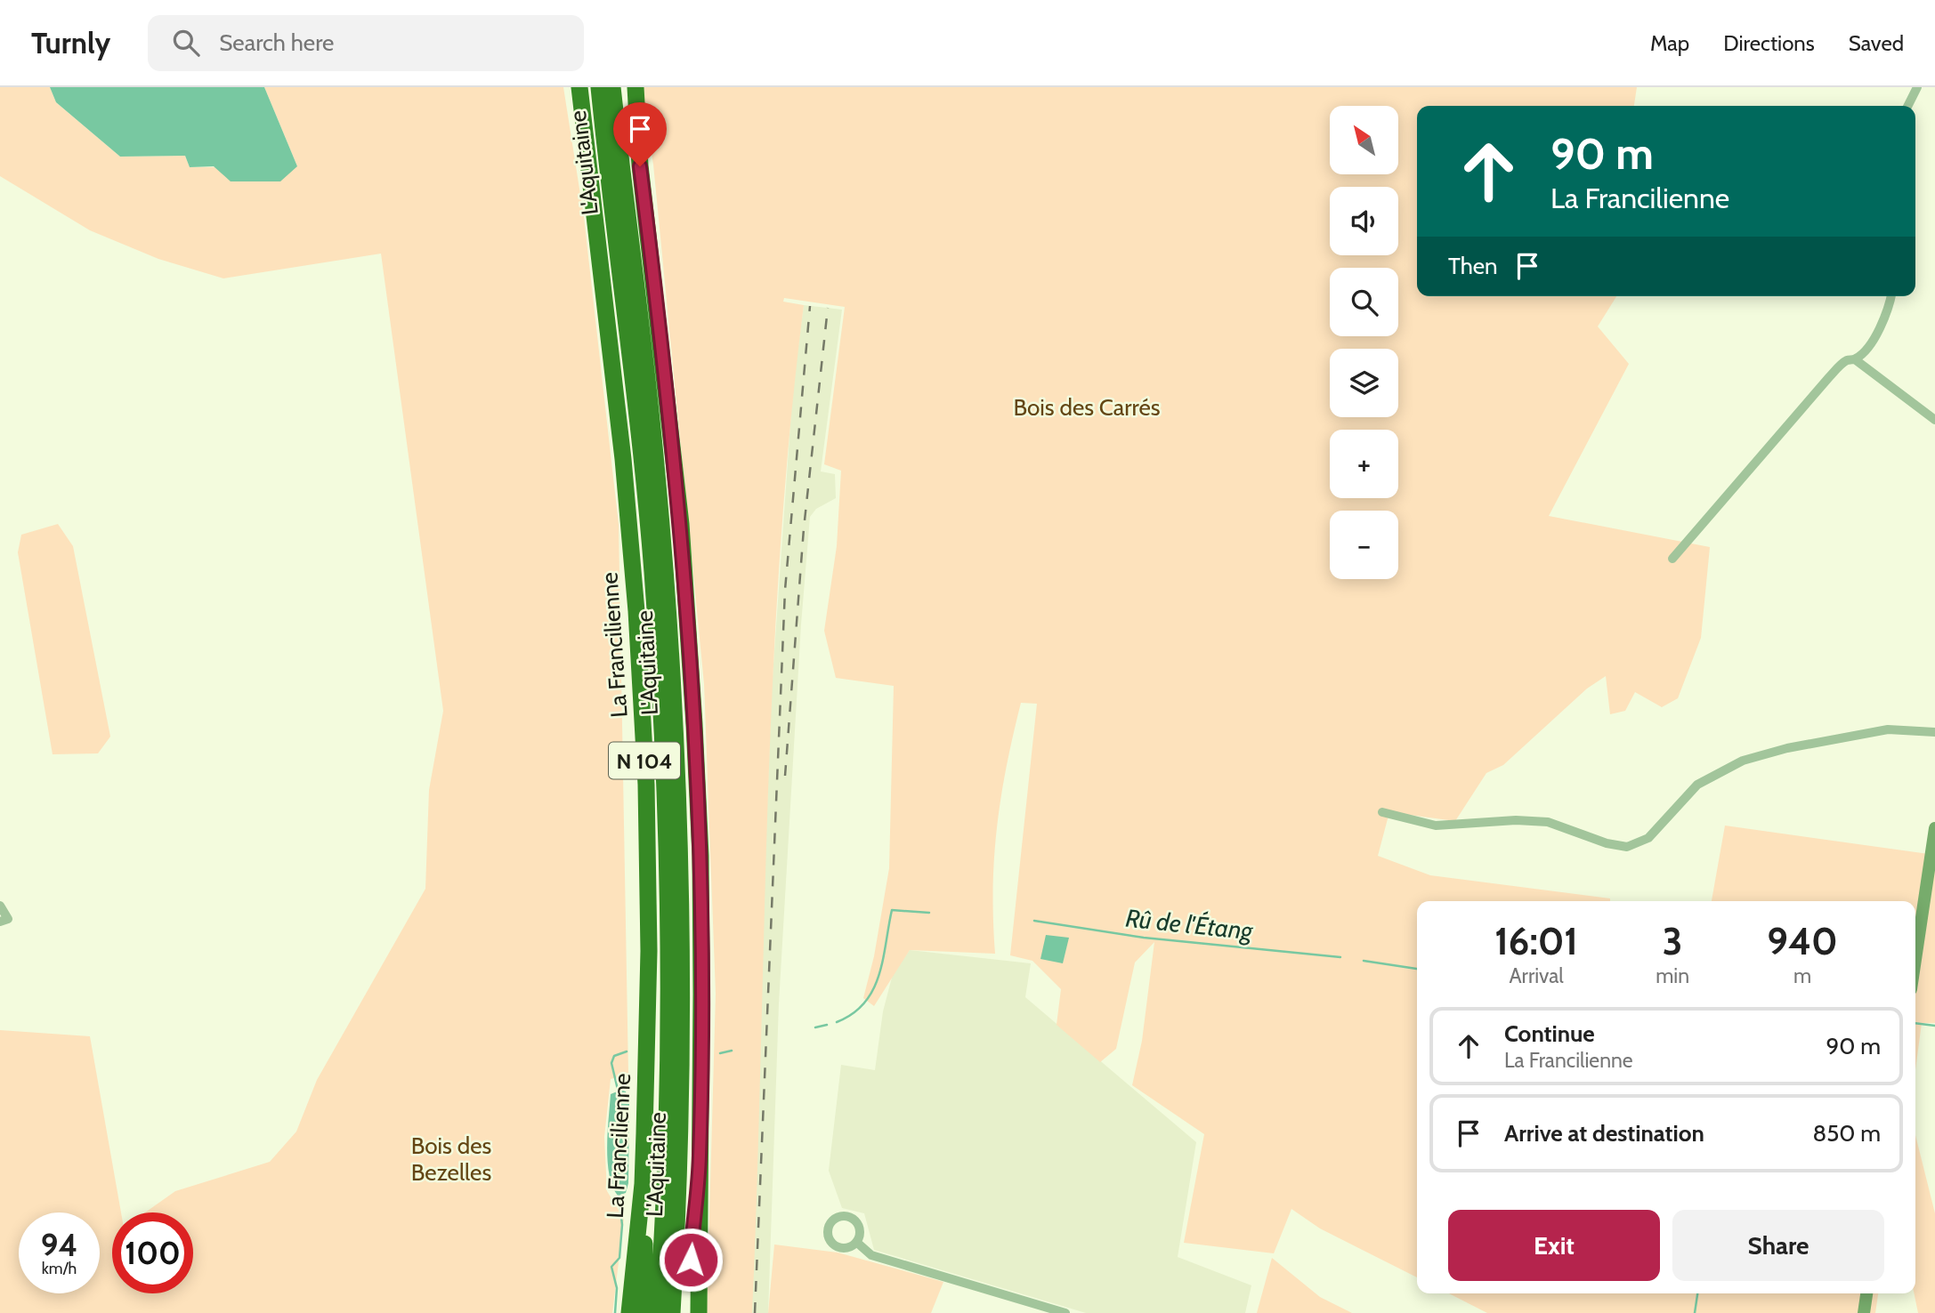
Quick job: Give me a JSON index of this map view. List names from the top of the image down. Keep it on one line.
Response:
{"streets":{"highway":["L'Aquitaine","La Francilienne","N 104"]},"water":["Rû de l'Étang"],"parks":["Bois des Carrés","Bois des Bezelles"],"north":"top left","page":{"header":"Turnly","search":"Search here","nav":["Map","Directions","Saved"],"map_buttons":["+","−"],"turn":["90 m","La Francilienne"],"then":"Then","eta":["16:01","Arrival","3","min","940","m"],"list":[{"name":"Continue","note":"La Francilienne","value":"90 m"},{"name":"Arrive at destination","value":"850 m"}],"buttons":["Exit","Share"],"speed":"94 km/h","limit":"100"}}
